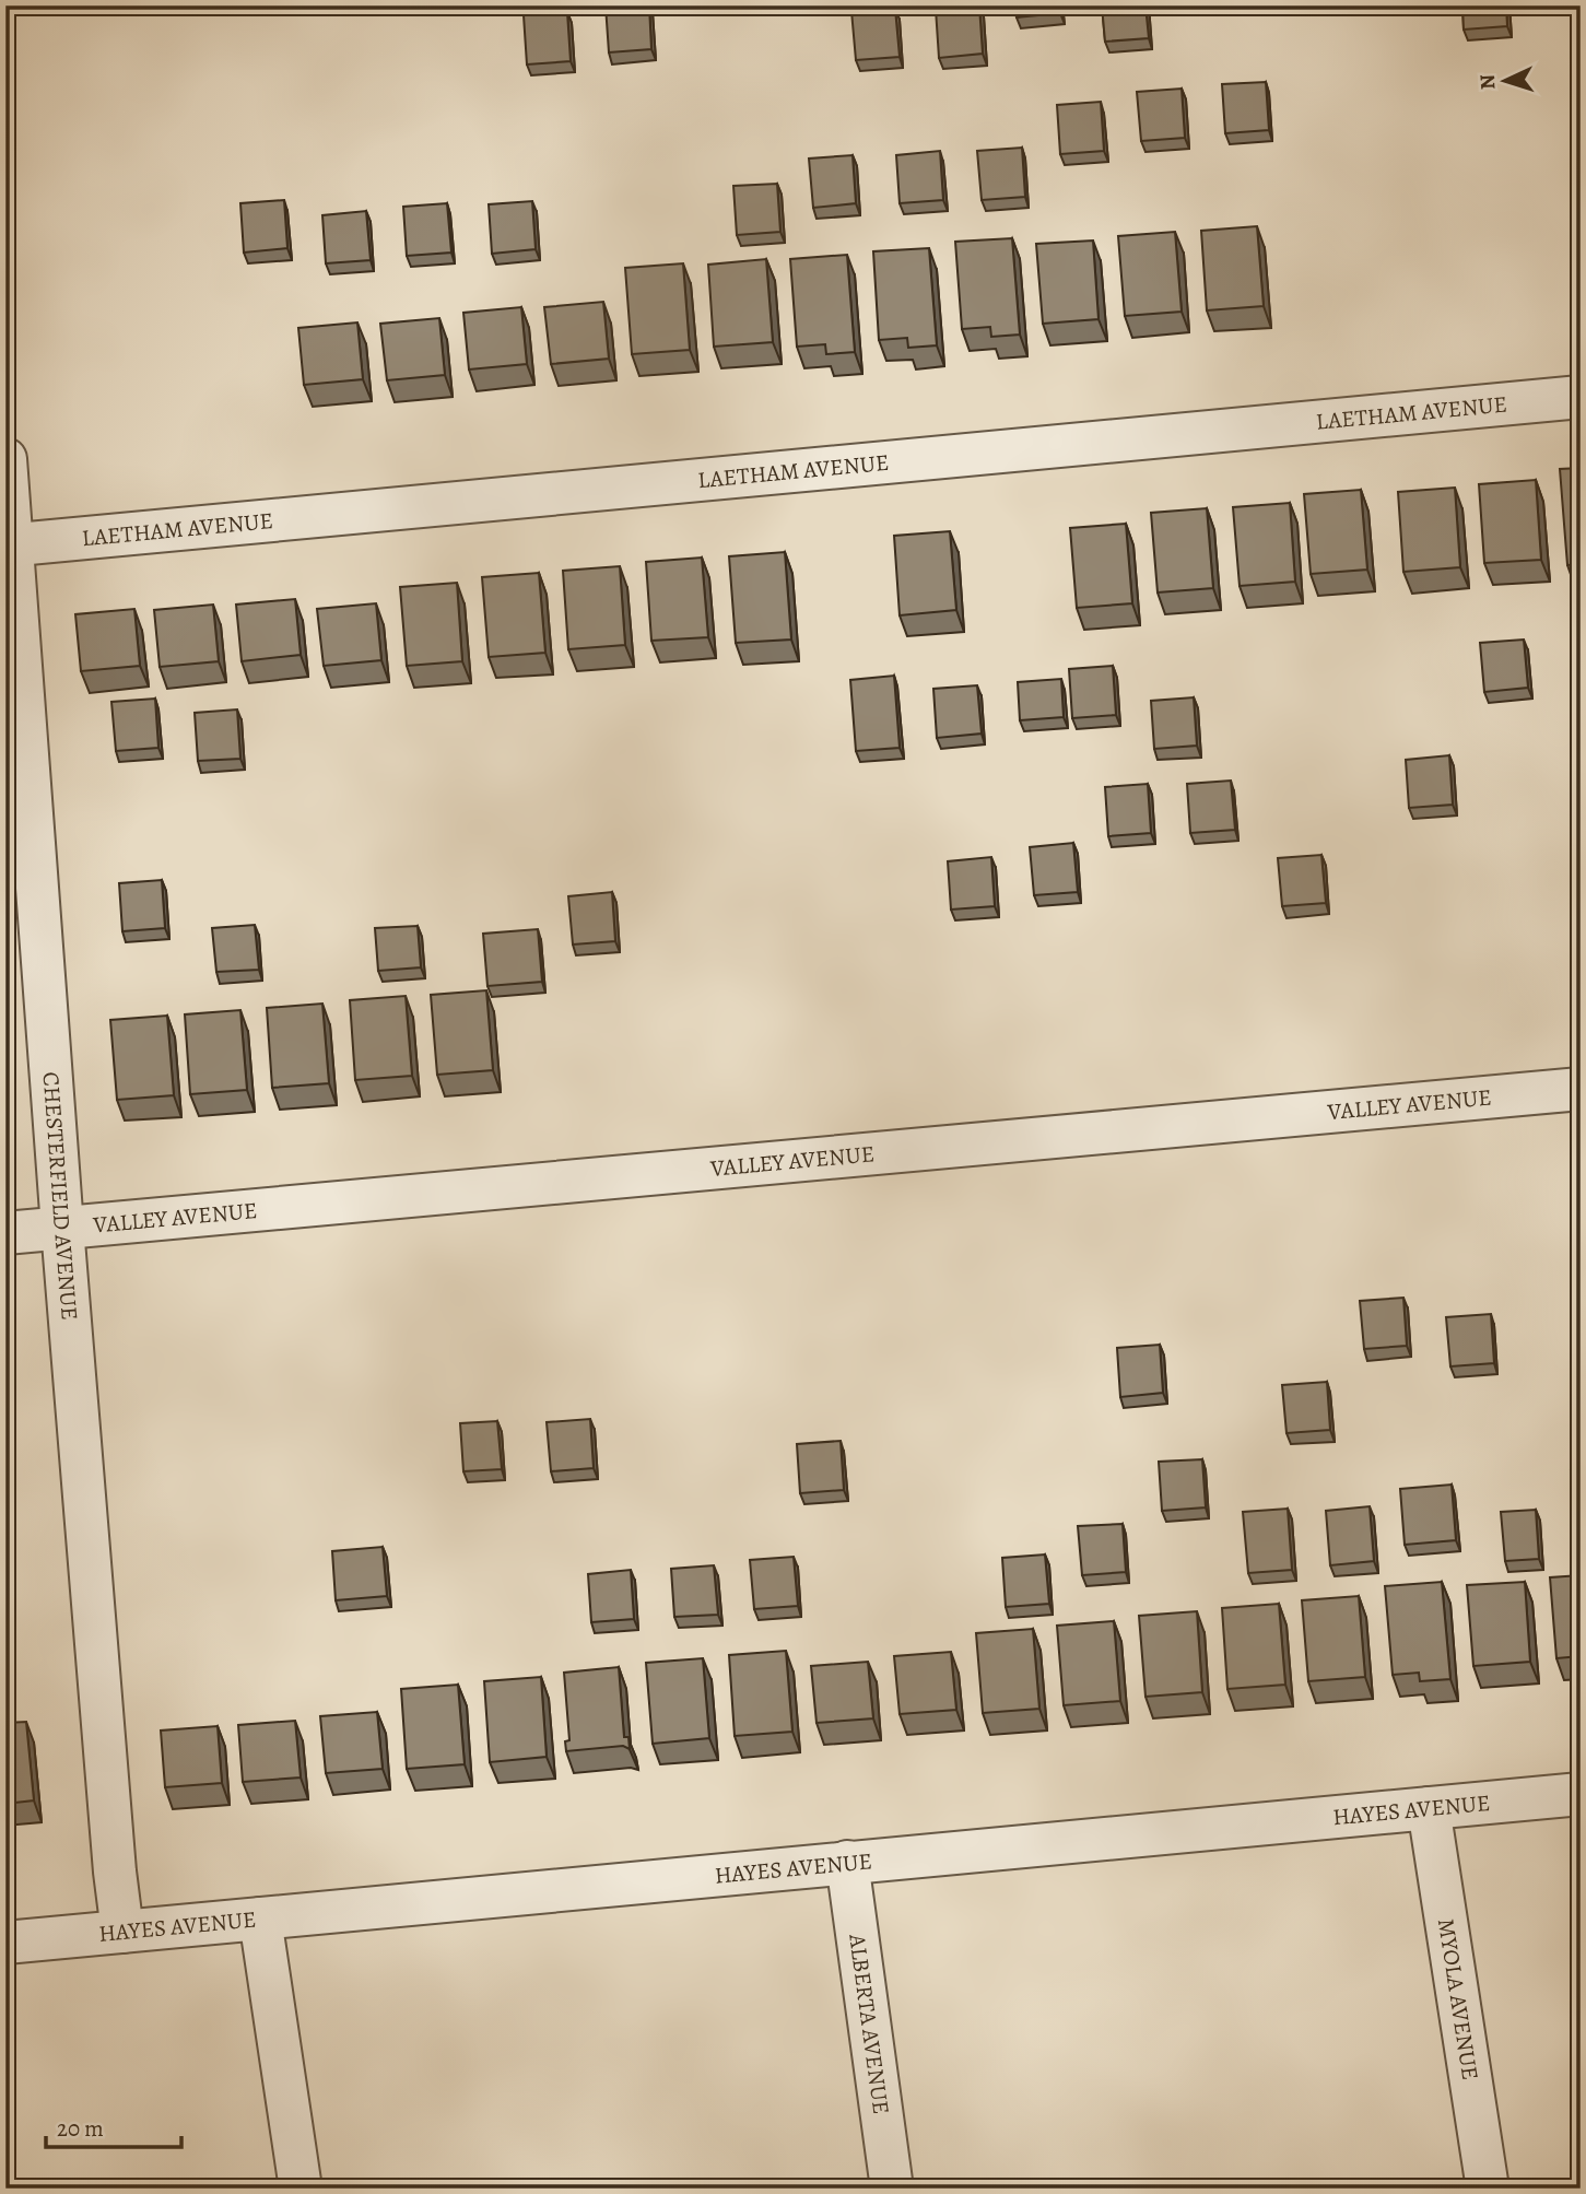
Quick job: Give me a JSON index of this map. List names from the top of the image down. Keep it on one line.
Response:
{"streets":{"street":["LAETHAM AVENUE","VALLEY AVENUE","CHESTERFIELD AVENUE","HAYES AVENUE","MYOLA AVENUE","ALBERTA AVENUE"]},"crossings":[["LAETHAM AVENUE","CHESTERFIELD AVENUE"],["VALLEY AVENUE","CHESTERFIELD AVENUE"],["CHESTERFIELD AVENUE","HAYES AVENUE"],["HAYES AVENUE","MYOLA AVENUE"],["HAYES AVENUE","ALBERTA AVENUE"]],"scale_bar":"20 m","north":"left"}
